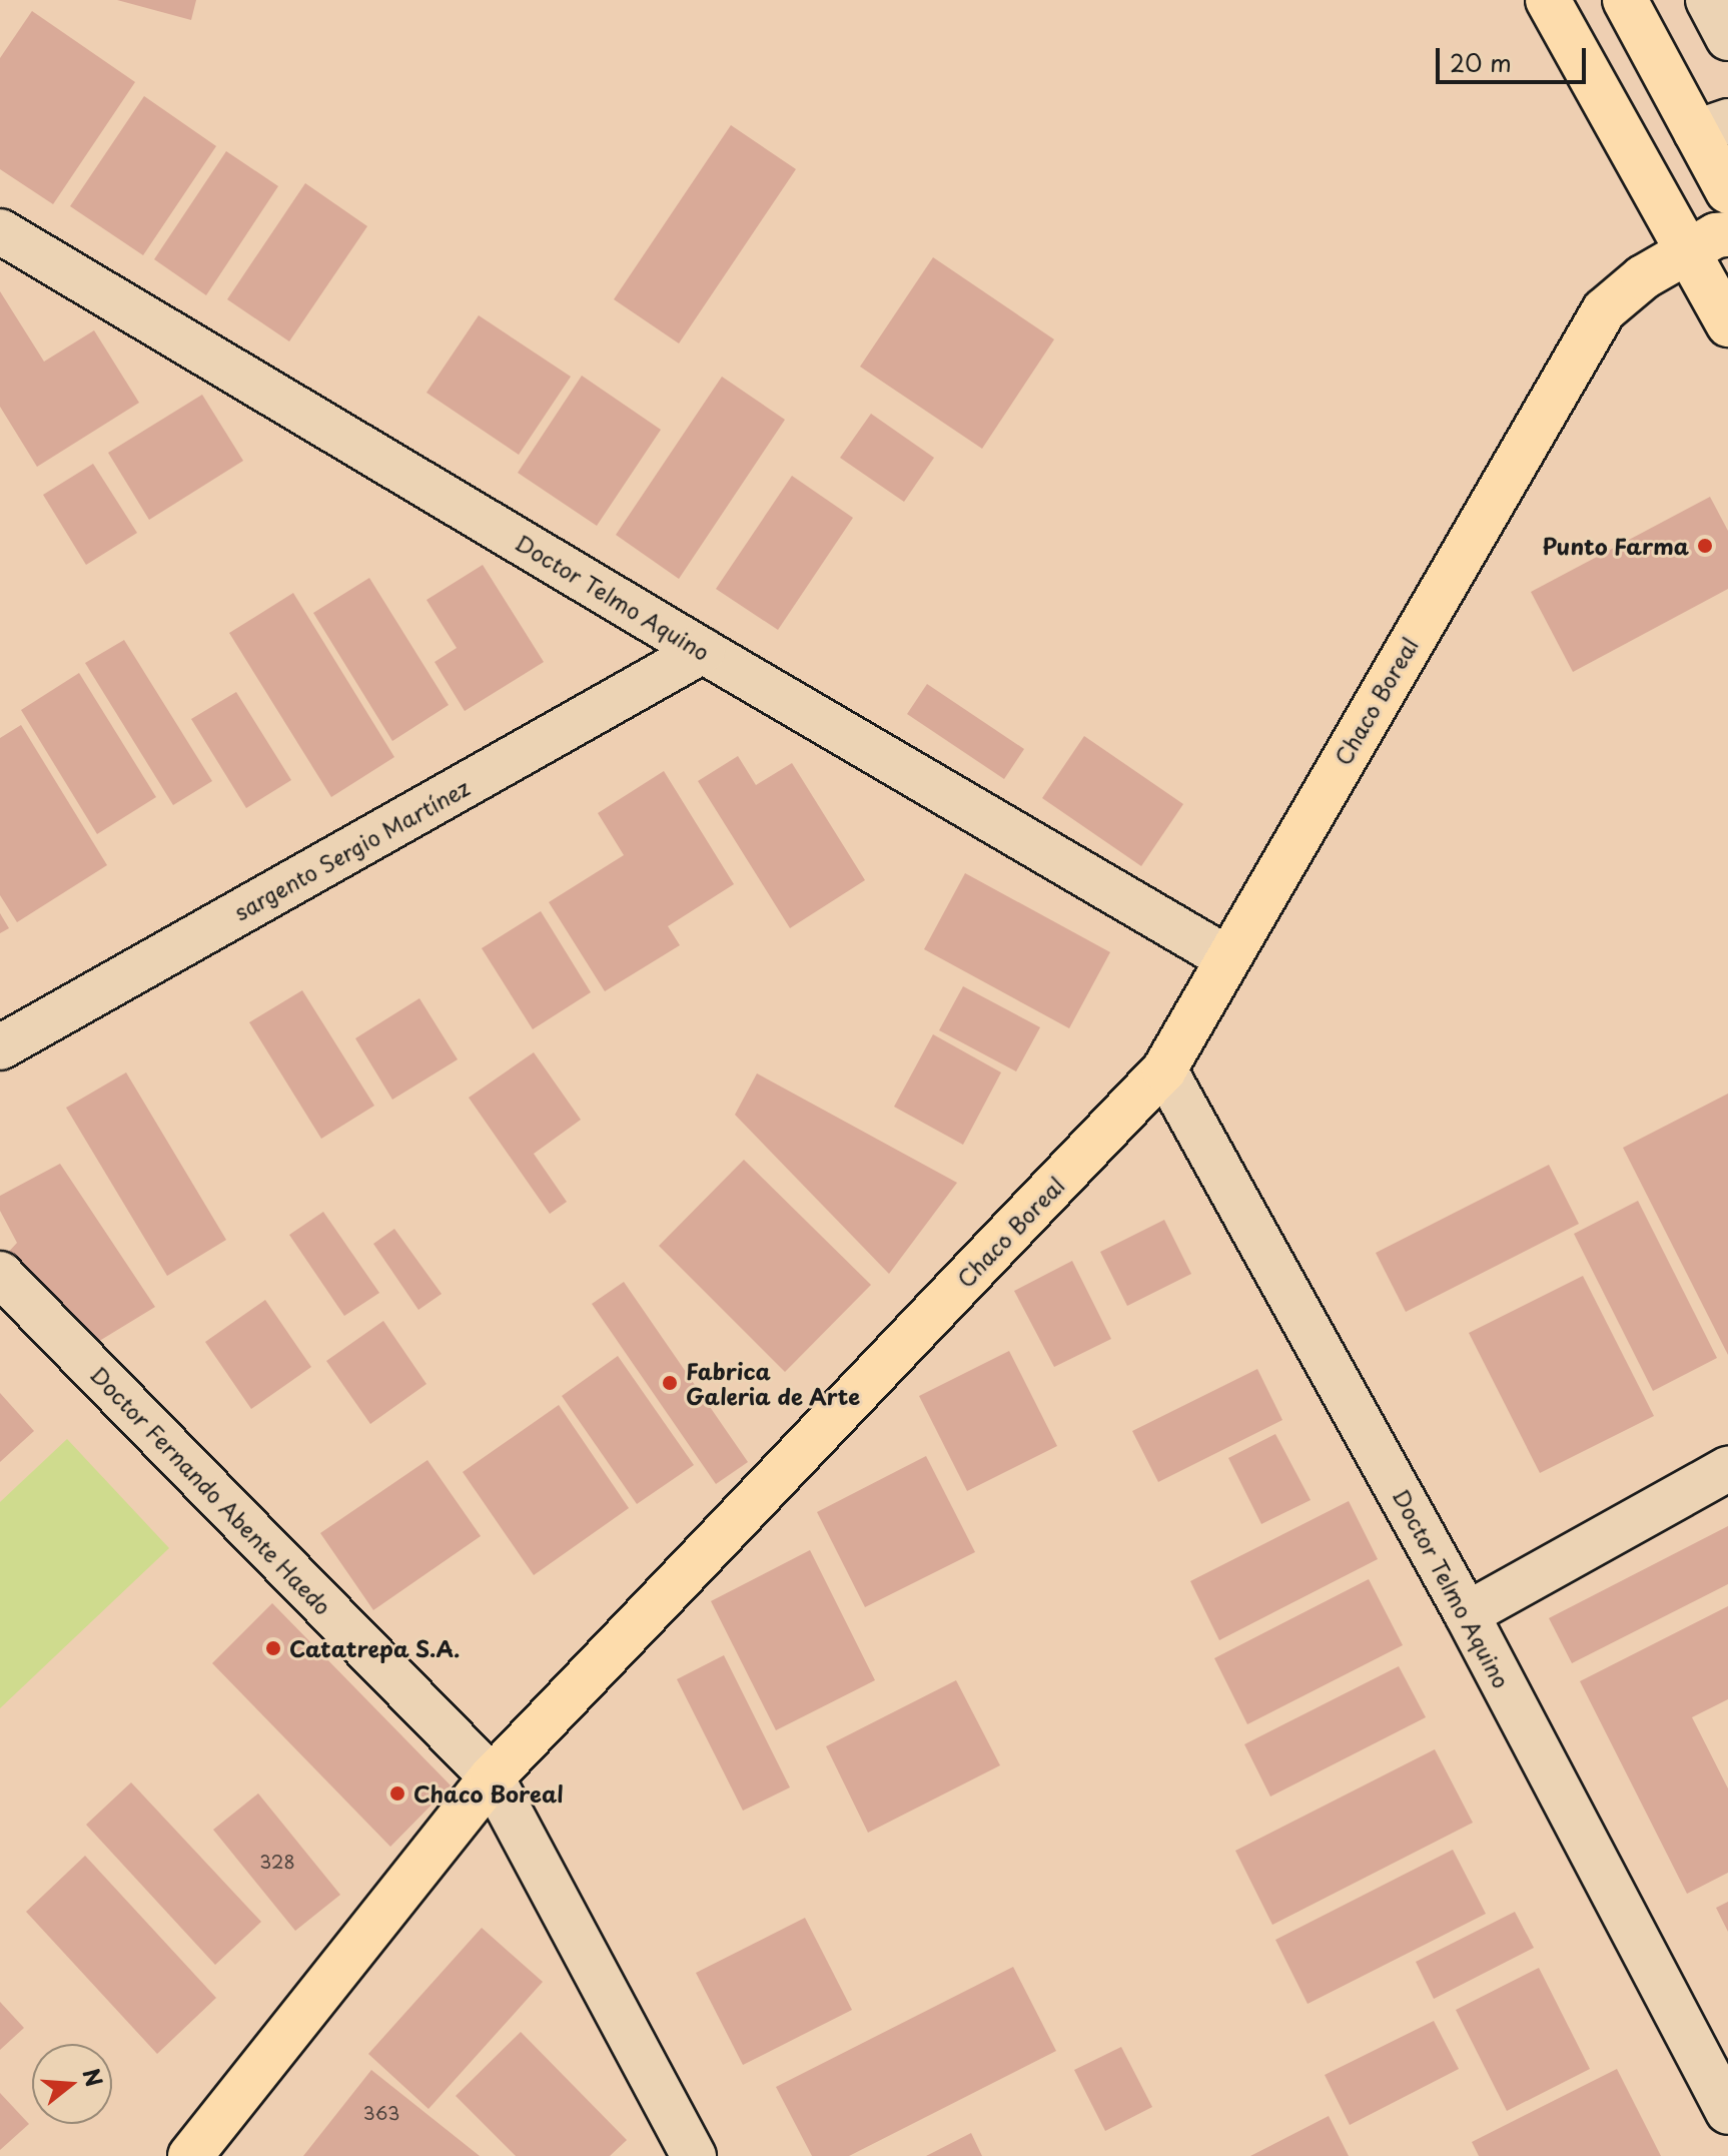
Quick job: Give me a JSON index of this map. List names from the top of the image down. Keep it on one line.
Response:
{"streets":{"main road":["Chaco Boreal"],"street":["Doctor Telmo Aquino","sargento Sergio Martínez","Doctor Fernando Abente Haedo"]},"crossings":[["Doctor Telmo Aquino","Chaco Boreal"],["Doctor Telmo Aquino","sargento Sergio Martínez"],["Chaco Boreal","Doctor Fernando Abente Haedo"]],"places":["Punto Farma","Fabrica Galeria de Arte","Catatrepa S.A.","Chaco Boreal"],"house_numbers":["328","363"],"scale_bar":"20 m","north":"right"}
